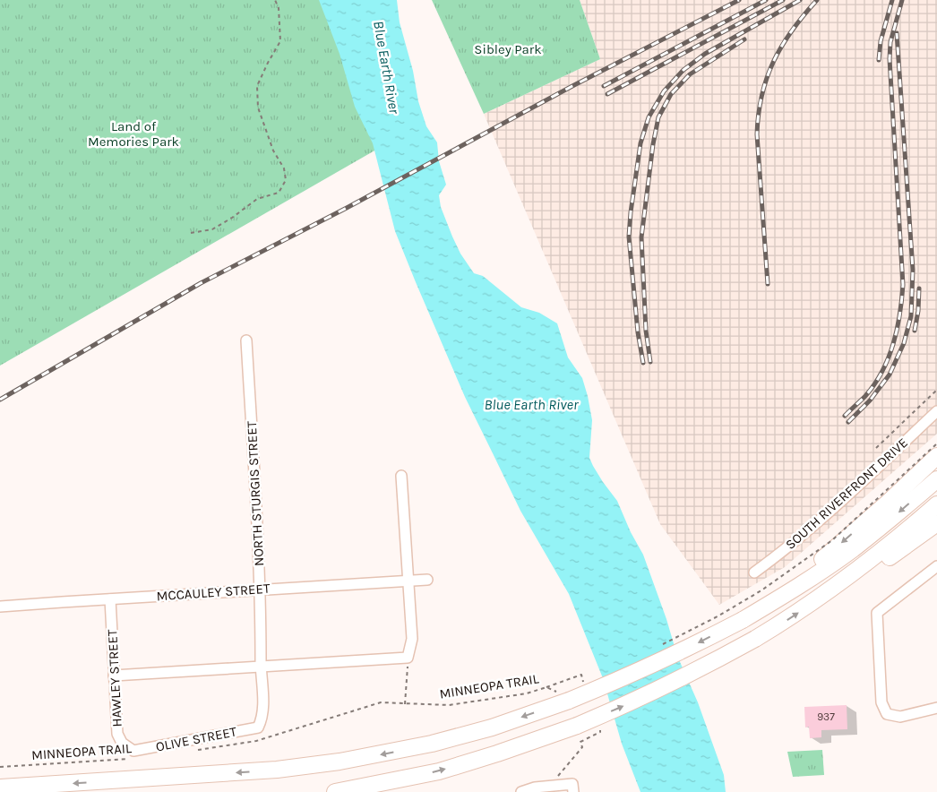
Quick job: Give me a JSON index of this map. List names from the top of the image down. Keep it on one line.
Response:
{"streets":{"street":["NORTH STURGIS STREET","SOUTH RIVERFRONT DRIVE","MCCAULEY STREET","HAWLEY STREET","OLIVE STREET"],"path":["MINNEOPA TRAIL"]},"crossings":[["NORTH STURGIS STREET","MCCAULEY STREET"],["NORTH STURGIS STREET","OLIVE STREET"],["MCCAULEY STREET","HAWLEY STREET"],["HAWLEY STREET","MINNEOPA TRAIL"],["HAWLEY STREET","OLIVE STREET"],["MINNEOPA TRAIL","OLIVE STREET"]],"water":["Blue Earth River"],"parks":["Sibley Park","Land of Memories Park"],"house_numbers":["937"]}
